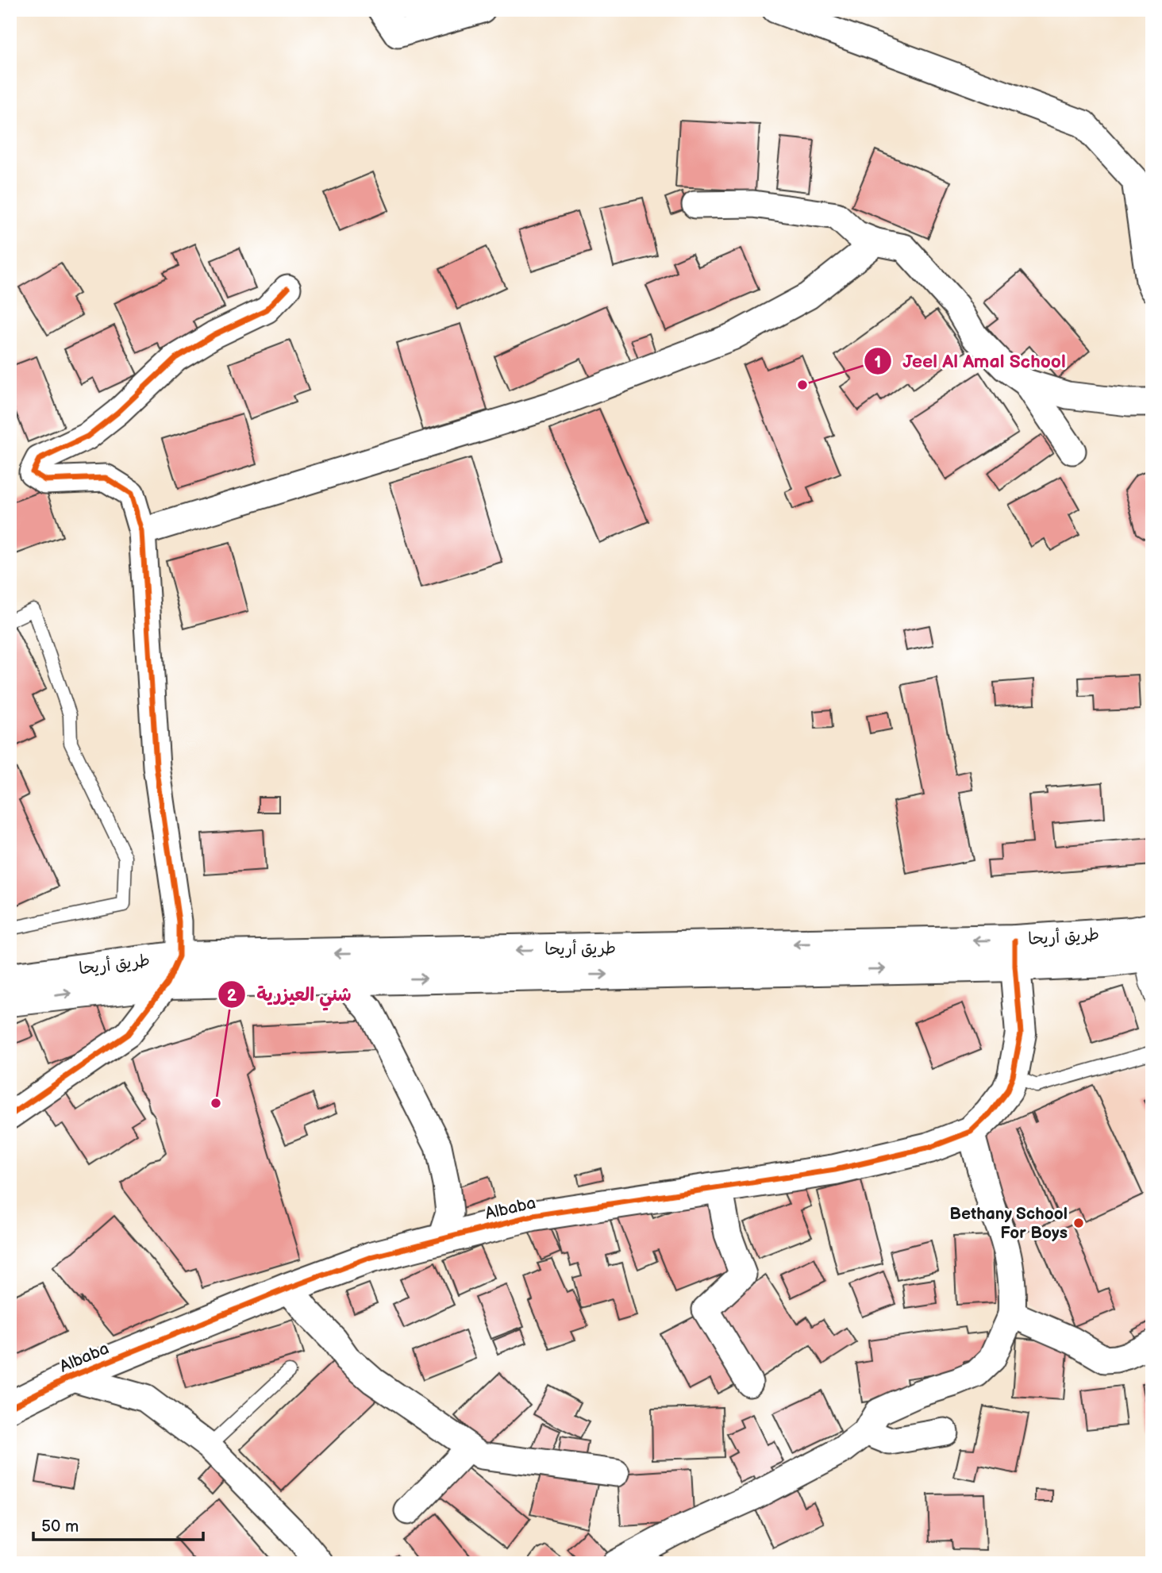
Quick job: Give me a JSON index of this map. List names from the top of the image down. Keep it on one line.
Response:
{"streets":{"main road":["طريق أريحا","Albaba"]},"crossings":[["طريق أريحا","Albaba"]],"places":["Jeel Al Amal School","شني العيزرية","Bethany School For Boys"],"scale_bar":"50 m"}
